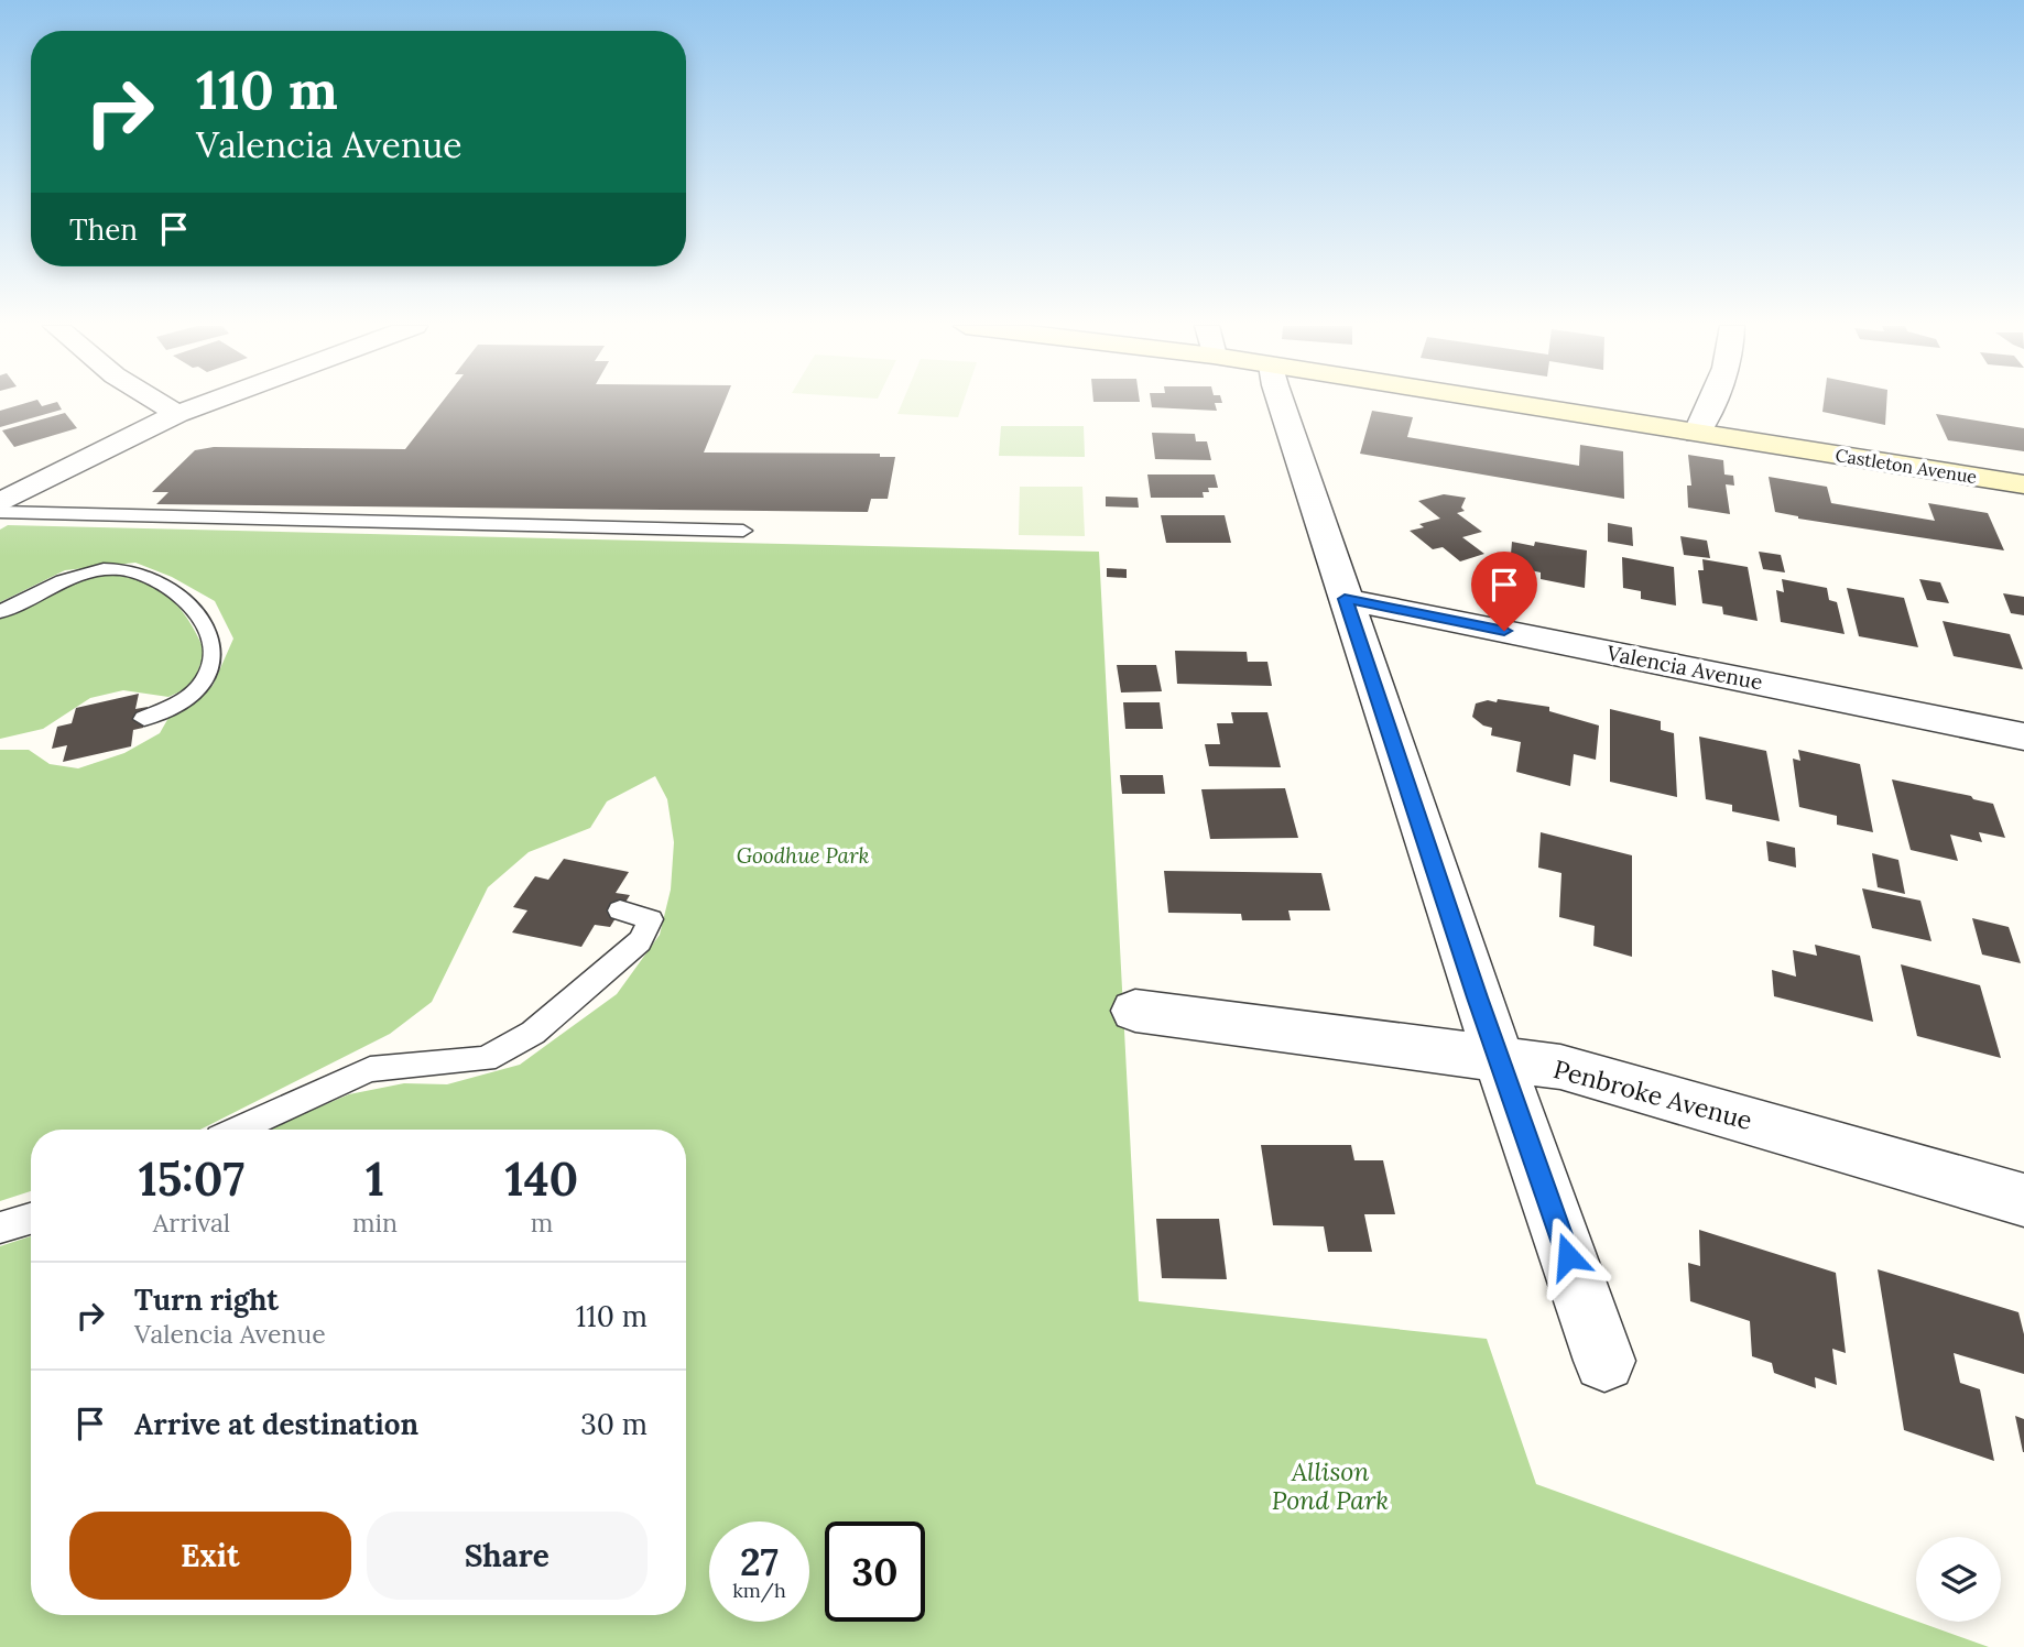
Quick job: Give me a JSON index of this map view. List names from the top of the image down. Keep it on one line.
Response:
{"streets":{"street":["Castleton Avenue","Valencia Avenue","Penbroke Avenue"]},"parks":["Goodhue Park","Allison Pond Park"],"page":{"turn":["110 m","Valencia Avenue"],"then":"Then","eta":["15:07","Arrival","1","min","140","m"],"list":[{"name":"Turn right","note":"Valencia Avenue","value":"110 m"},{"name":"Arrive at destination","value":"30 m"}],"buttons":["Exit","Share"],"speed":"27 km/h","limit":"30"}}
